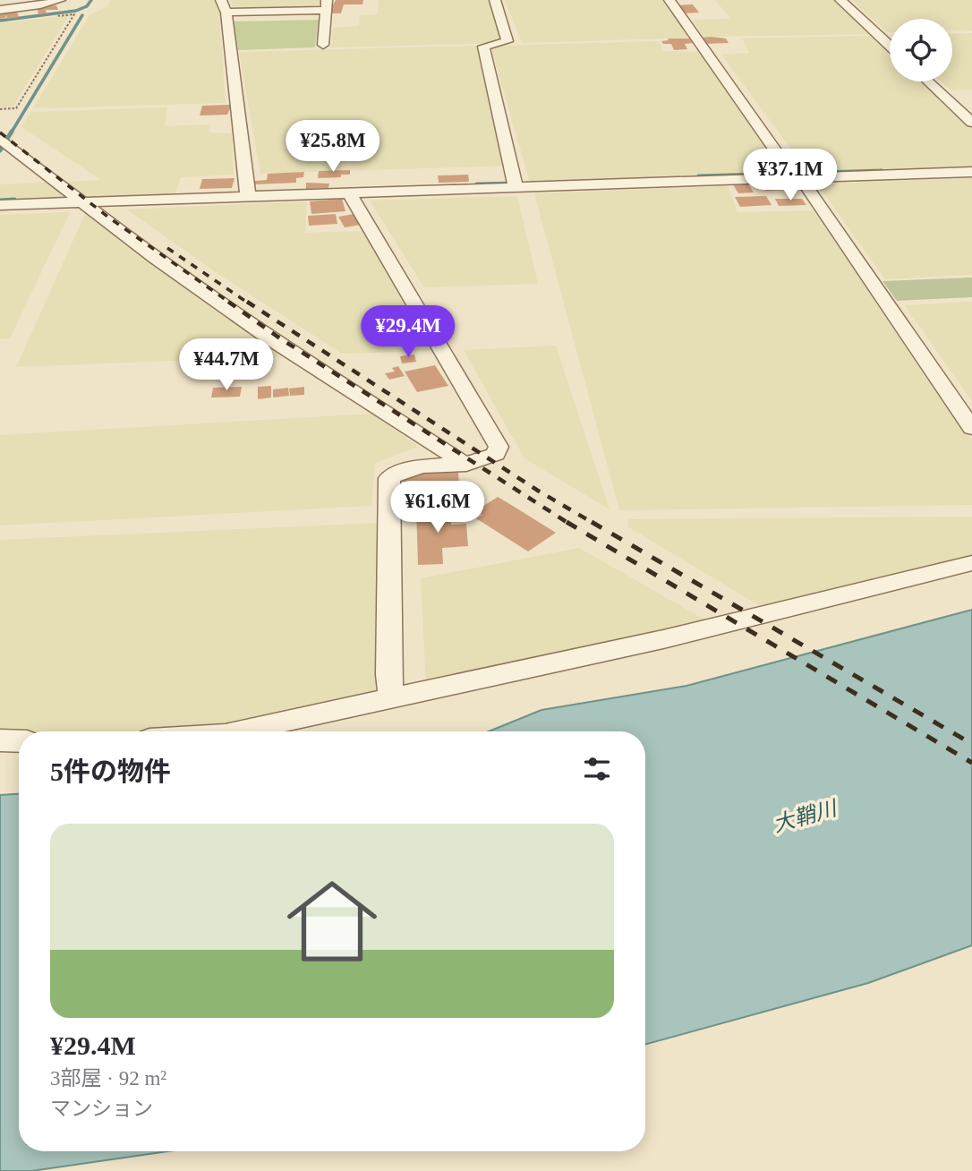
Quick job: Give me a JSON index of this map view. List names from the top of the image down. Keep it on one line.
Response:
{"water":["大鞘川"],"page":{"price":["¥25.8M","¥37.1M","¥29.4M","¥44.7M","¥61.6M"],"heading":"5件の物件","list":[{"name":"¥29.4M","note":"3部屋 · 92 m² · マンション"}]}}
